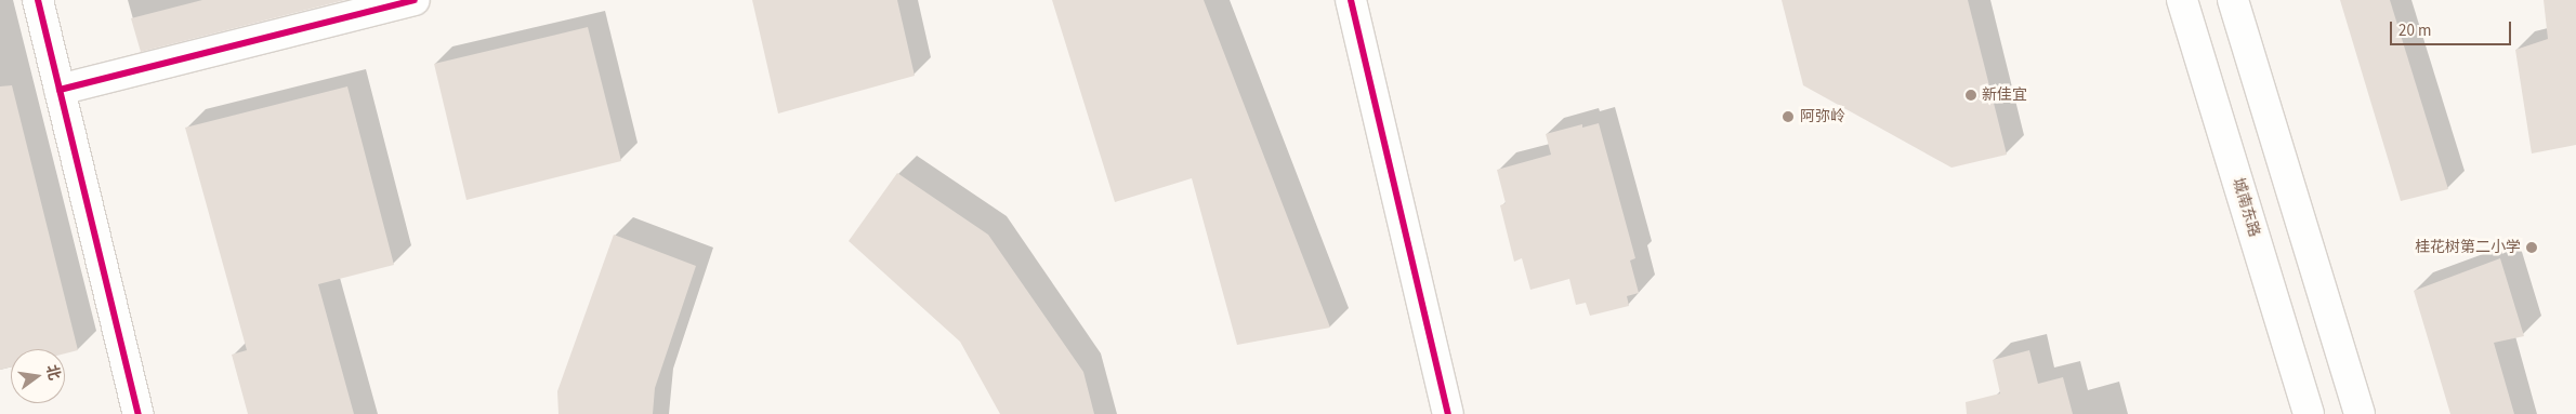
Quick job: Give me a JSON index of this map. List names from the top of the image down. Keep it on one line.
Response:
{"streets":{"street":["城南东路"]},"places":["新佳宜","阿弥岭","桂花树第二小学"],"scale_bar":"20 m","north":"right"}
